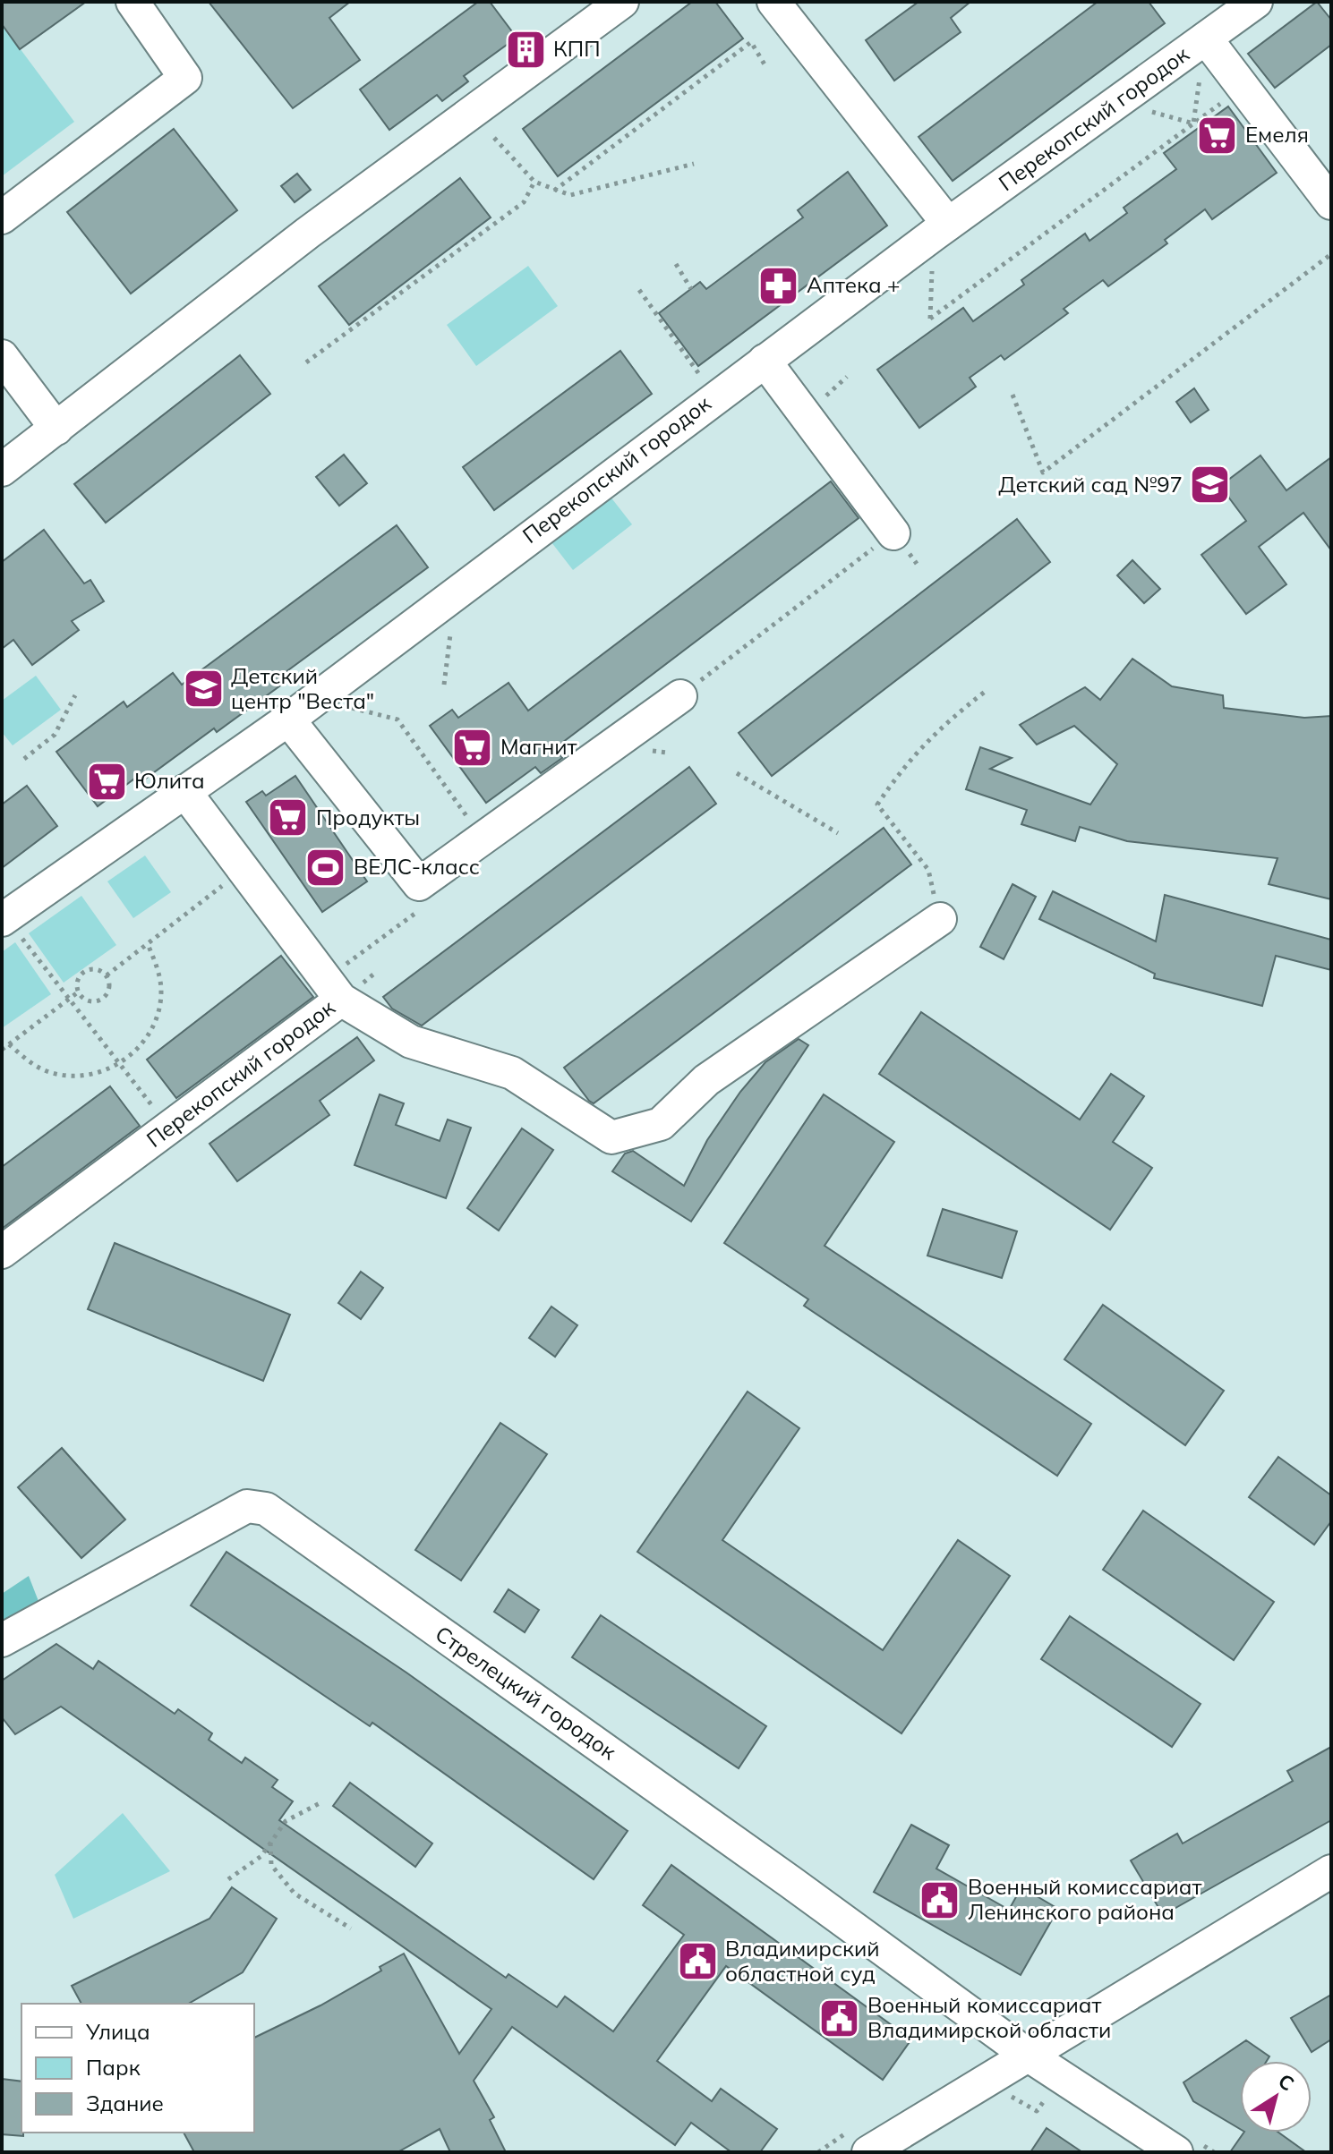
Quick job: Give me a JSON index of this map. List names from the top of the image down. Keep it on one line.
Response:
{"streets":{"street":["Перекопский городок","Стрелецкий городок"]},"places":{"building":["КПП"],"supermarket":["Емеля","Магнит","Юлита","Продукты"],"pharmacy":["Аптека +"],"school or university":["Детский сад №97","Детский центр \"Веста\""],"sports":["ВЕЛС-класс"],"public building":["Военный комиссариат Ленинского района","Владимирский областной суд","Военный комиссариат Владимирской области"]},"legend":["Улица","Парк","Здание"],"north":"top right"}
